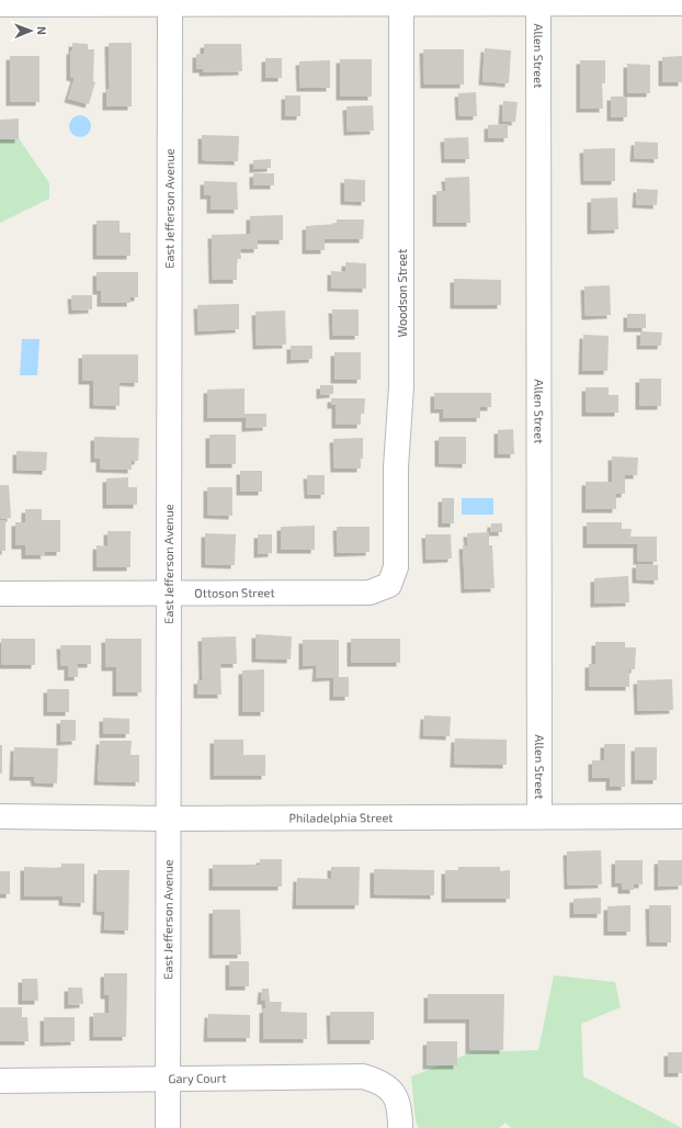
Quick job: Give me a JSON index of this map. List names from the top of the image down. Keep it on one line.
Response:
{"streets":{"street":["Allen Street","East Jefferson Avenue","Woodson Street","Ottoson Street","Philadelphia Street","Gary Court"]},"crossings":[["Allen Street","Philadelphia Street"],["East Jefferson Avenue","Ottoson Street"],["East Jefferson Avenue","Philadelphia Street"],["East Jefferson Avenue","Gary Court"],["Woodson Street","Ottoson Street"]],"north":"right"}
